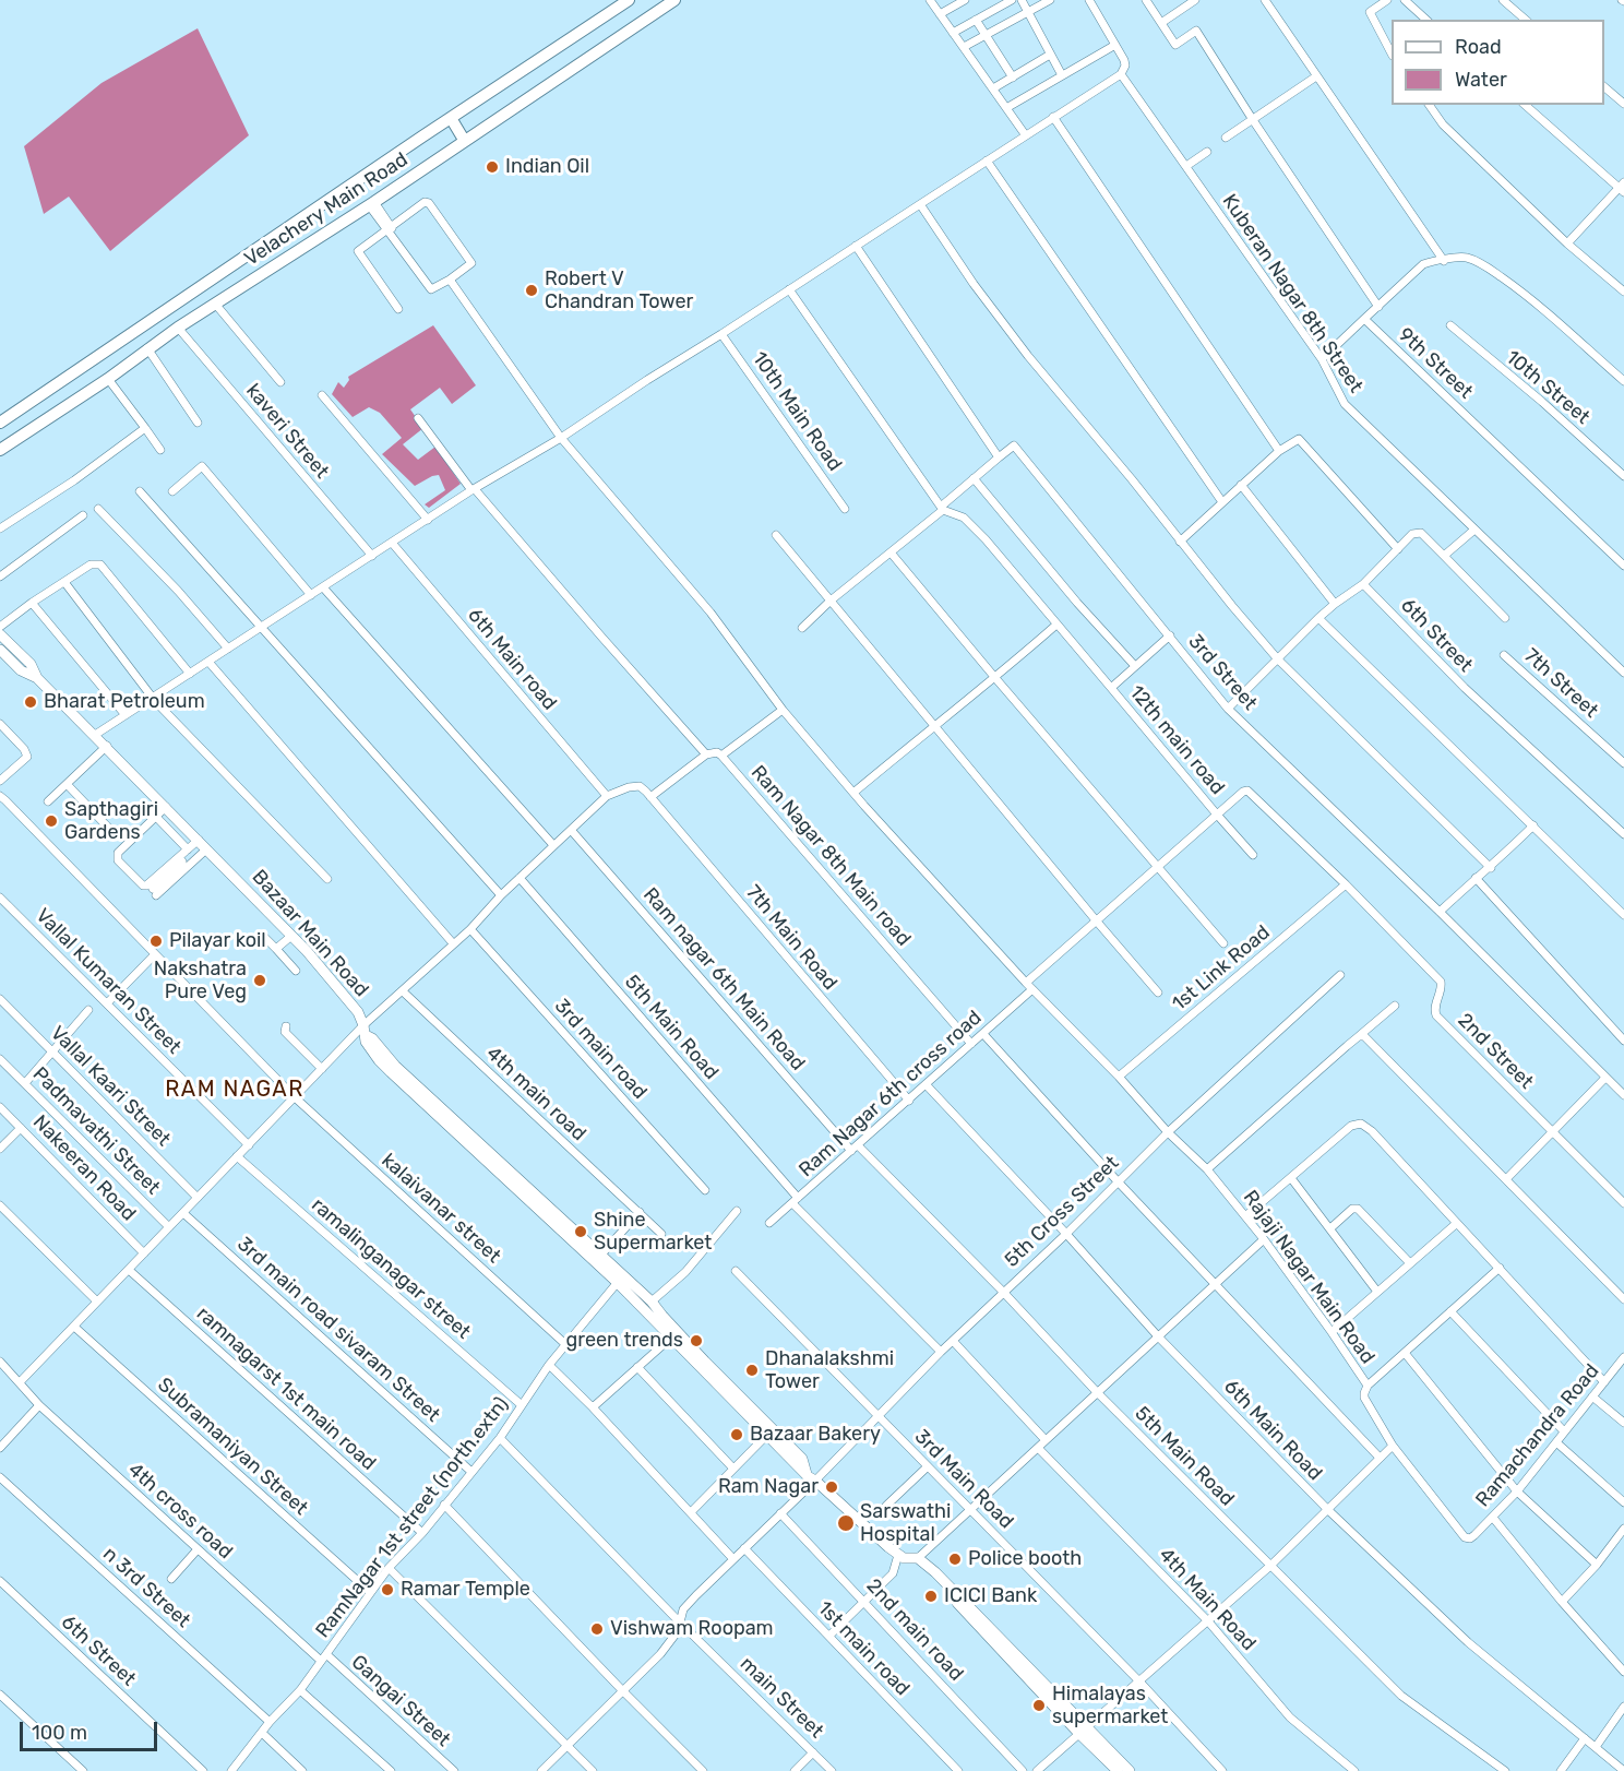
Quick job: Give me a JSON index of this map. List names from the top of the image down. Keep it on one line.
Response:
{"streets":{"main road":["Velachery Main Road","Bazaar Main Road"],"street":["Kuberan Nagar 8th Street","9th Street","10th Street","10th Main Road","kaveri Street","6th Street","6th Main road","3rd Street","7th Street","12th main road","Ram Nagar 8th Main road","7th Main Road","1st Link Road","Ram nagar 6th Main Road","Vallal Kumaran Street","5th Main Road","3rd main road","2nd Street","Vallal Kaari Street","4th main road","Ram Nagar 6th cross road","Padmavathi Street","Nakeeran Road","kalaivanar street","5th Cross Street","ramalinganagar street","Rajaji Nagar Main Road","3rd main road sivaram Street","ramnagarst 1st main road","6th Main Road","Ramachandra Road","Subramaniyan Street","3rd Main Road","4th cross road","RamNagar 1st street (north.extn)","n 3rd Street","4th Main Road","2nd main road","1st main road","main Street","Gangai Street"]},"crossings":[["Velachery Main Road","kaveri Street"],["3rd Street","12th main road"],["12th main road","Ram Nagar 6th cross road"],["Ram Nagar 8th Main road","Ram Nagar 6th cross road"],["Bazaar Main Road","RamNagar 1st street (north.extn)"],["7th Main Road","Ram Nagar 6th cross road"],["1st Link Road","2nd Street"],["1st Link Road","Ram Nagar 6th cross road"],["1st Link Road","Rajaji Nagar Main Road"],["Ram nagar 6th Main Road","5th Main Road"],["Ram nagar 6th Main Road","Ram Nagar 6th cross road"],["5th Main Road","Ram Nagar 6th cross road"],["5th Main Road","5th Cross Street"],["2nd Street","Ram Nagar 6th cross road"],["Ram Nagar 6th cross road","Rajaji Nagar Main Road"],["Ram Nagar 6th cross road","6th Main Road"],["kalaivanar street","RamNagar 1st street (north.extn)"],["5th Cross Street","Rajaji Nagar Main Road"],["5th Cross Street","6th Main Road"],["5th Cross Street","3rd Main Road"],["5th Cross Street","2nd main road"],["5th Cross Street","1st main road"],["5th Cross Street","main Street"],["ramalinganagar street","RamNagar 1st street (north.extn)"],["Rajaji Nagar Main Road","Ramachandra Road"],["3rd main road sivaram Street","RamNagar 1st street (north.extn)"],["ramnagarst 1st main road","RamNagar 1st street (north.extn)"],["Subramaniyan Street","RamNagar 1st street (north.extn)"],["4th cross road","RamNagar 1st street (north.extn)"],["4th cross road","Gangai Street"],["RamNagar 1st street (north.extn)","n 3rd Street"],["RamNagar 1st street (north.extn)","main Street"],["RamNagar 1st street (north.extn)","Gangai Street"]],"districts":["RAM NAGAR"],"places":["Indian Oil","Robert V Chandran Tower","Bharat Petroleum","Sapthagiri Gardens","Pilayar koil","Nakshatra Pure Veg","Shine Supermarket","green trends","Dhanalakshmi Tower","Bazaar Bakery","Ram Nagar","Sarswathi Hospital","Police booth","Ramar Temple","ICICI Bank","Vishwam Roopam","Himalayas supermarket"],"legend":["Road","Water"],"scale_bar":"100 m"}
